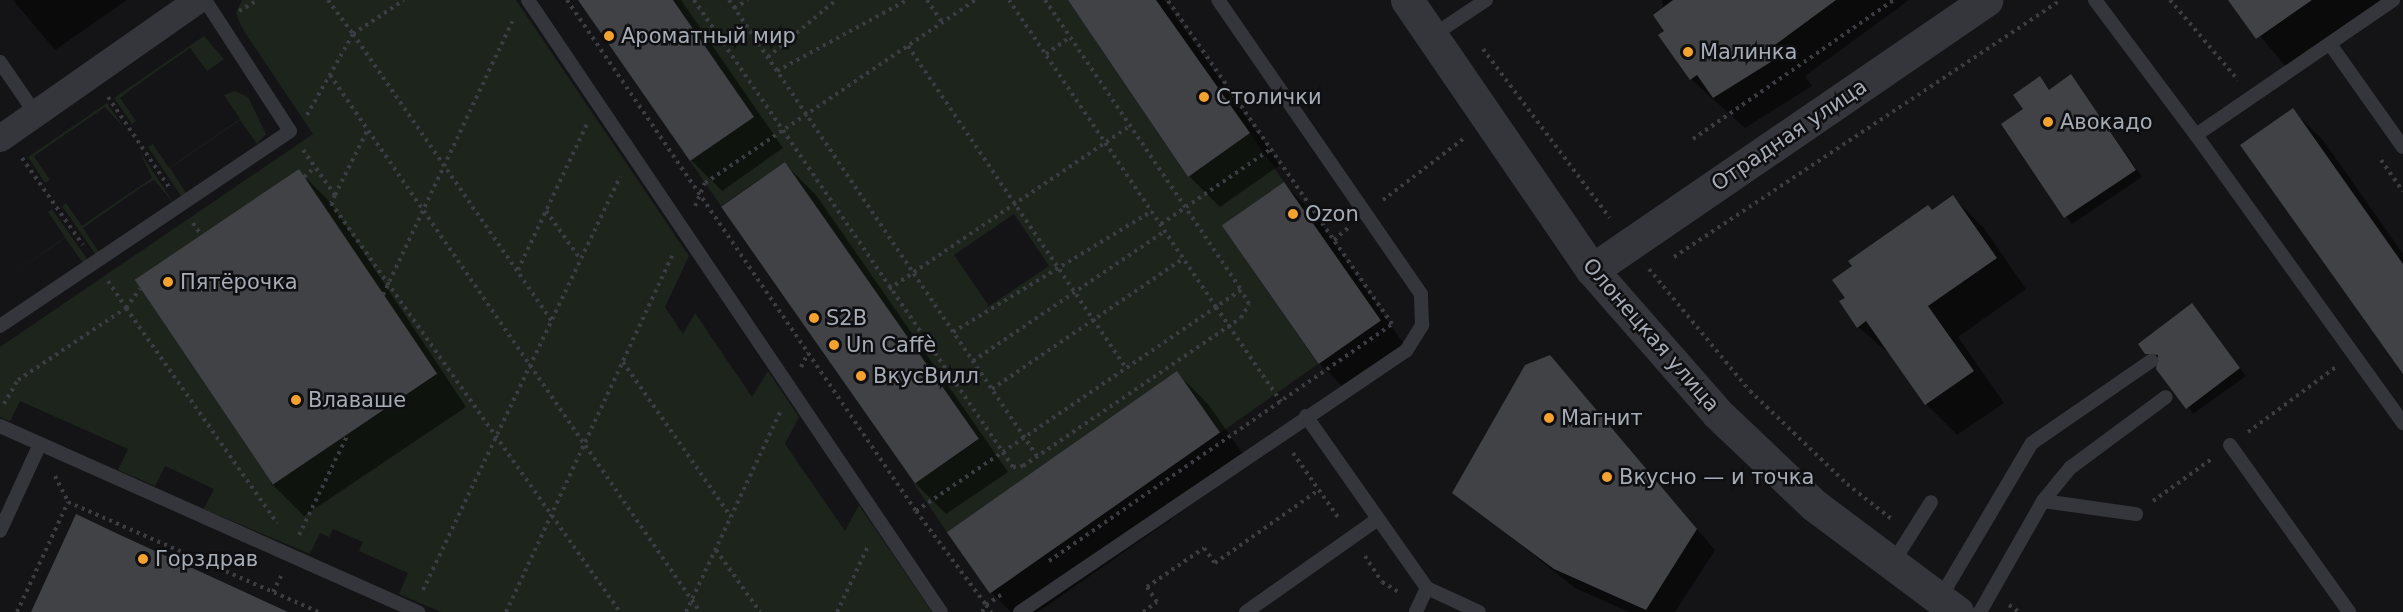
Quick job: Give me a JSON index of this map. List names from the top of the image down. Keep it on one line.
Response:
{"streets":{"street":["Отрадная улица","Олонецкая улица"]},"crossings":[["Отрадная улица","Олонецкая улица"]],"places":["Ароматный мир","Малинка","Столички","Авокадо","Ozon","Пятёрочка","S2B","Un Caffè","ВкусВилл","Влаваше","Магнит","Вкусно — и точка","Горздрав"]}
